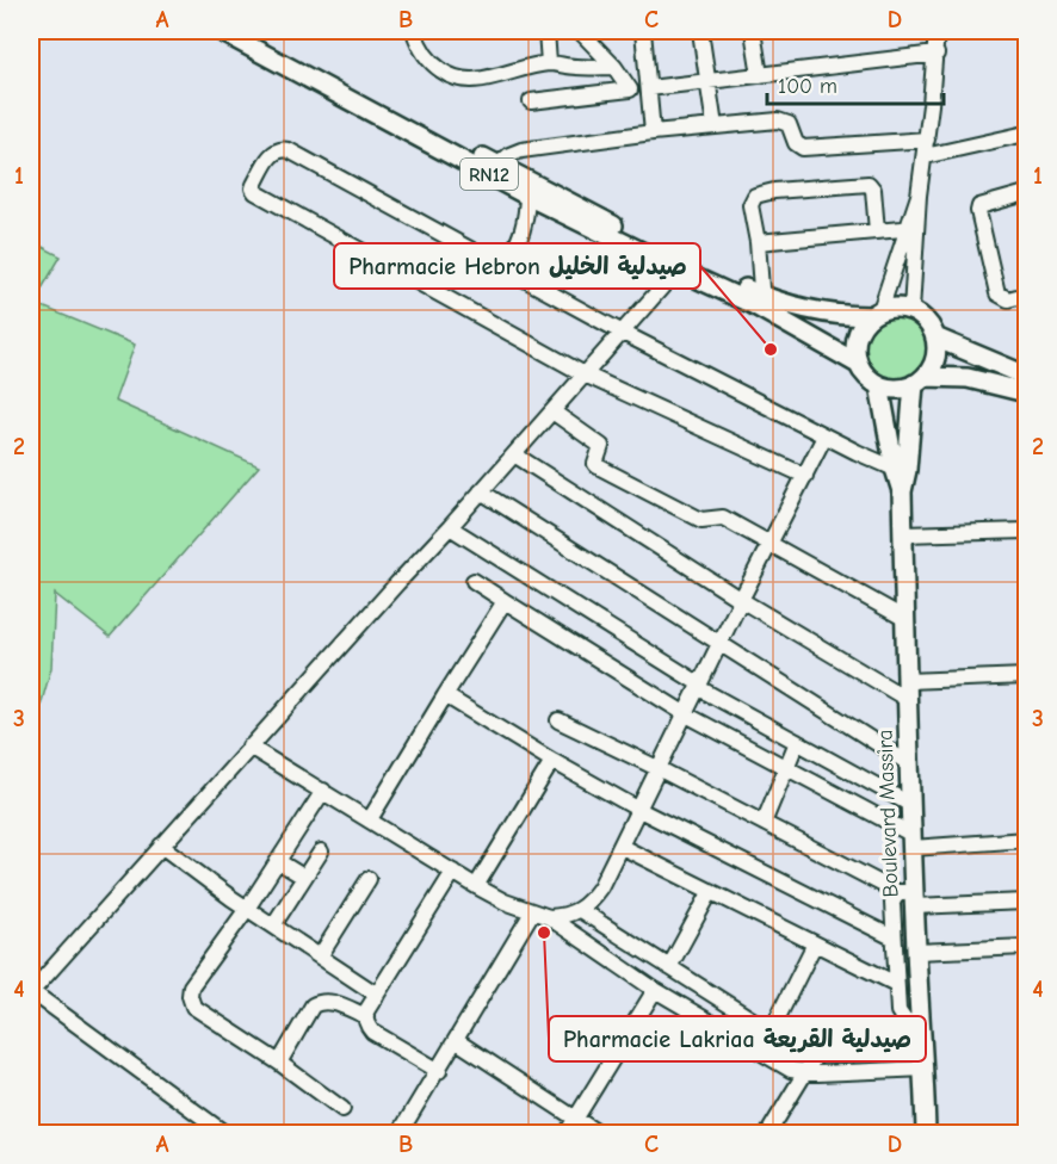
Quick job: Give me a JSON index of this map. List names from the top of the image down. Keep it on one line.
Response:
{"streets":{"main road":["RN12","Boulevard Massira"]},"crossings":[["RN12","Boulevard Massira"]],"places":["Pharmacie Hebron صيدلية الخليل","Pharmacie Lakriaa صيدلية القريعة"],"scale_bar":"100 m","grid":{"columns":["A","B","C","D"],"rows":["1","2","3","4"]}}
